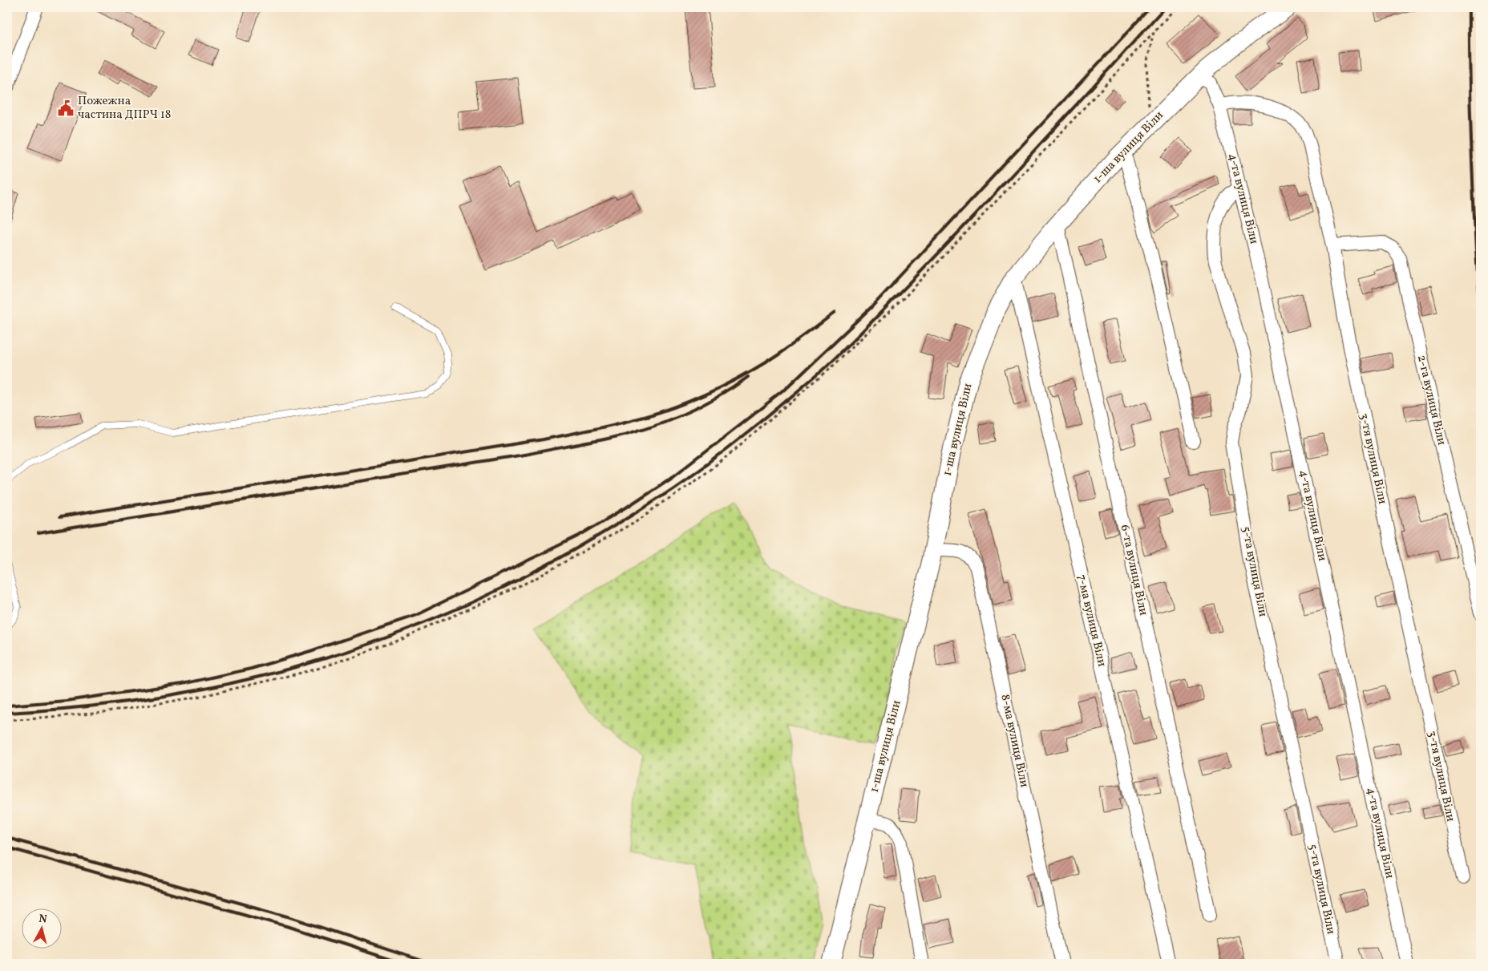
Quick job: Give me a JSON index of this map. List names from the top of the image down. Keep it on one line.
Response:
{"streets":{"main road":["1-ша вулиця Віли"],"street":["4-та вулиця Віли","2-га вулиця Віли","3-тя вулиця Віли","6-та вулиця Віли","5-та вулиця Віли","7-ма вулиця Віли","8-ма вулиця Віли"]},"crossings":[["1-ша вулиця Віли","4-та вулиця Віли"],["1-ша вулиця Віли","6-та вулиця Віли"],["1-ша вулиця Віли","7-ма вулиця Віли"],["1-ша вулиця Віли","8-ма вулиця Віли"],["4-та вулиця Віли","3-тя вулиця Віли"],["4-та вулиця Віли","5-та вулиця Віли"],["2-га вулиця Віли","3-тя вулиця Віли"]],"places":{"public building":["Пожежна частина ДПРЧ 18"]},"north":"top"}
